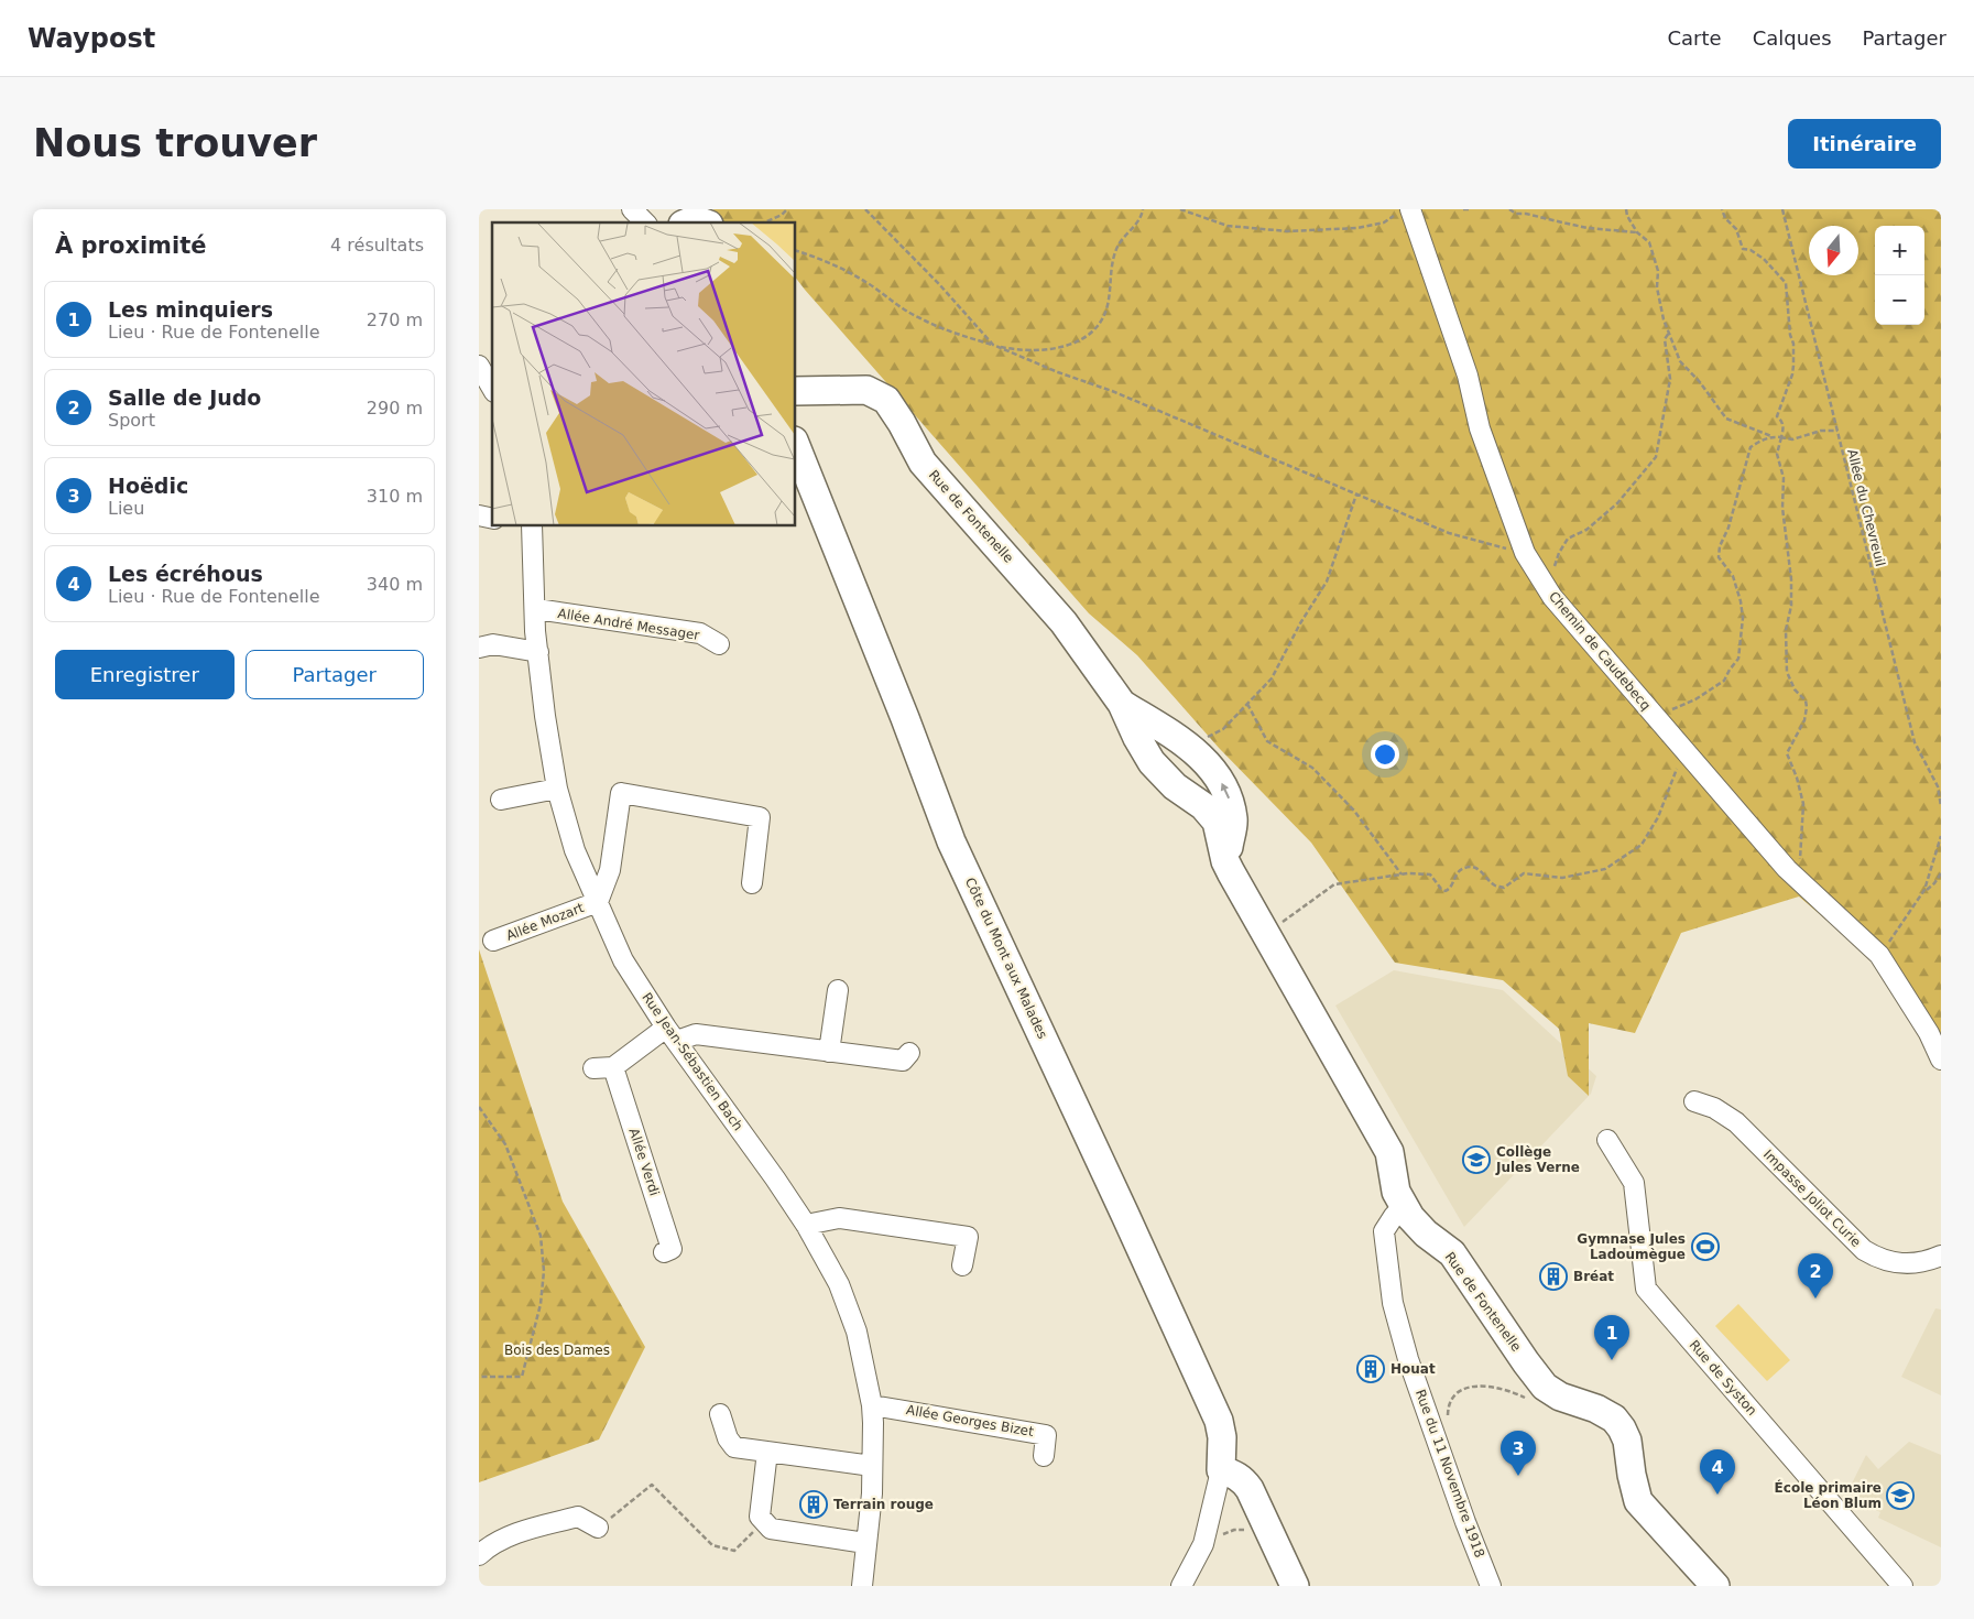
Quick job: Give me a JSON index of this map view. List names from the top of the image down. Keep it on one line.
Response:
{"streets":{"street":["Rue de Fontenelle","Allée André Messager","Chemin de Caudebecq","Allée Mozart","Côte du Mont aux Malades","Rue Jean-Sébastien Bach","Allée Verdi","Impasse Joliot Curie","Rue de Syston","Allée Georges Bizet","Rue du 11 Novembre 1918"],"path":["Allée du Chevreuil"]},"crossings":[["Rue de Fontenelle","Rue du 11 Novembre 1918"],["Allée André Messager","Rue Jean-Sébastien Bach"],["Allée Mozart","Rue Jean-Sébastien Bach"],["Rue Jean-Sébastien Bach","Allée Georges Bizet"]],"parks":["Bois des Dames"],"places":{"school or university":["Collège Jules Verne","École primaire Léon Blum"],"sports":["Gymnase Jules Ladoumègue"],"building":["Bréat","Houat","Terrain rouge"]},"north":"bottom","page":{"header":"Waypost","nav":["Carte","Calques","Partager"],"buttons":["Itinéraire",["Enregistrer","Partager"]],"title":"Nous trouver","heading":["À proximité","4 résultats"],"map_buttons":["+","−"],"list":[{"mark":"1","name":"Les minquiers","note":"Lieu · Rue de Fontenelle","value":"270 m"},{"mark":"2","name":"Salle de Judo","note":"Sport","value":"290 m"},{"mark":"3","name":"Hoëdic","note":"Lieu","value":"310 m"},{"mark":"4","name":"Les écréhous","note":"Lieu · Rue de Fontenelle","value":"340 m"}],"pins":["2","1","3","4"]}}
